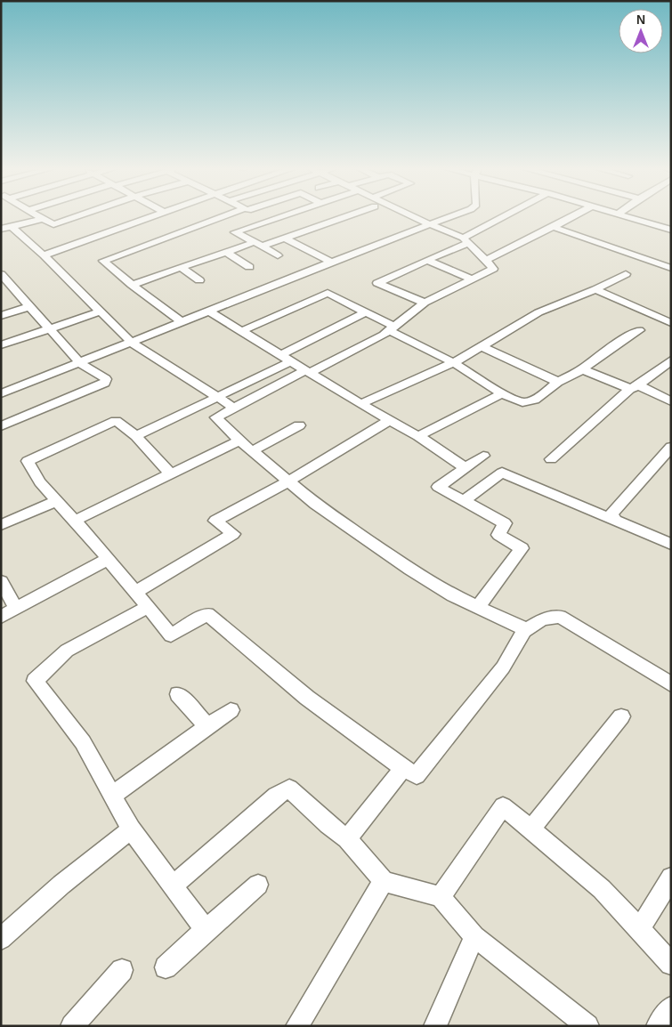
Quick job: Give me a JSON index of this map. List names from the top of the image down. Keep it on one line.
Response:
{"north":"top"}
